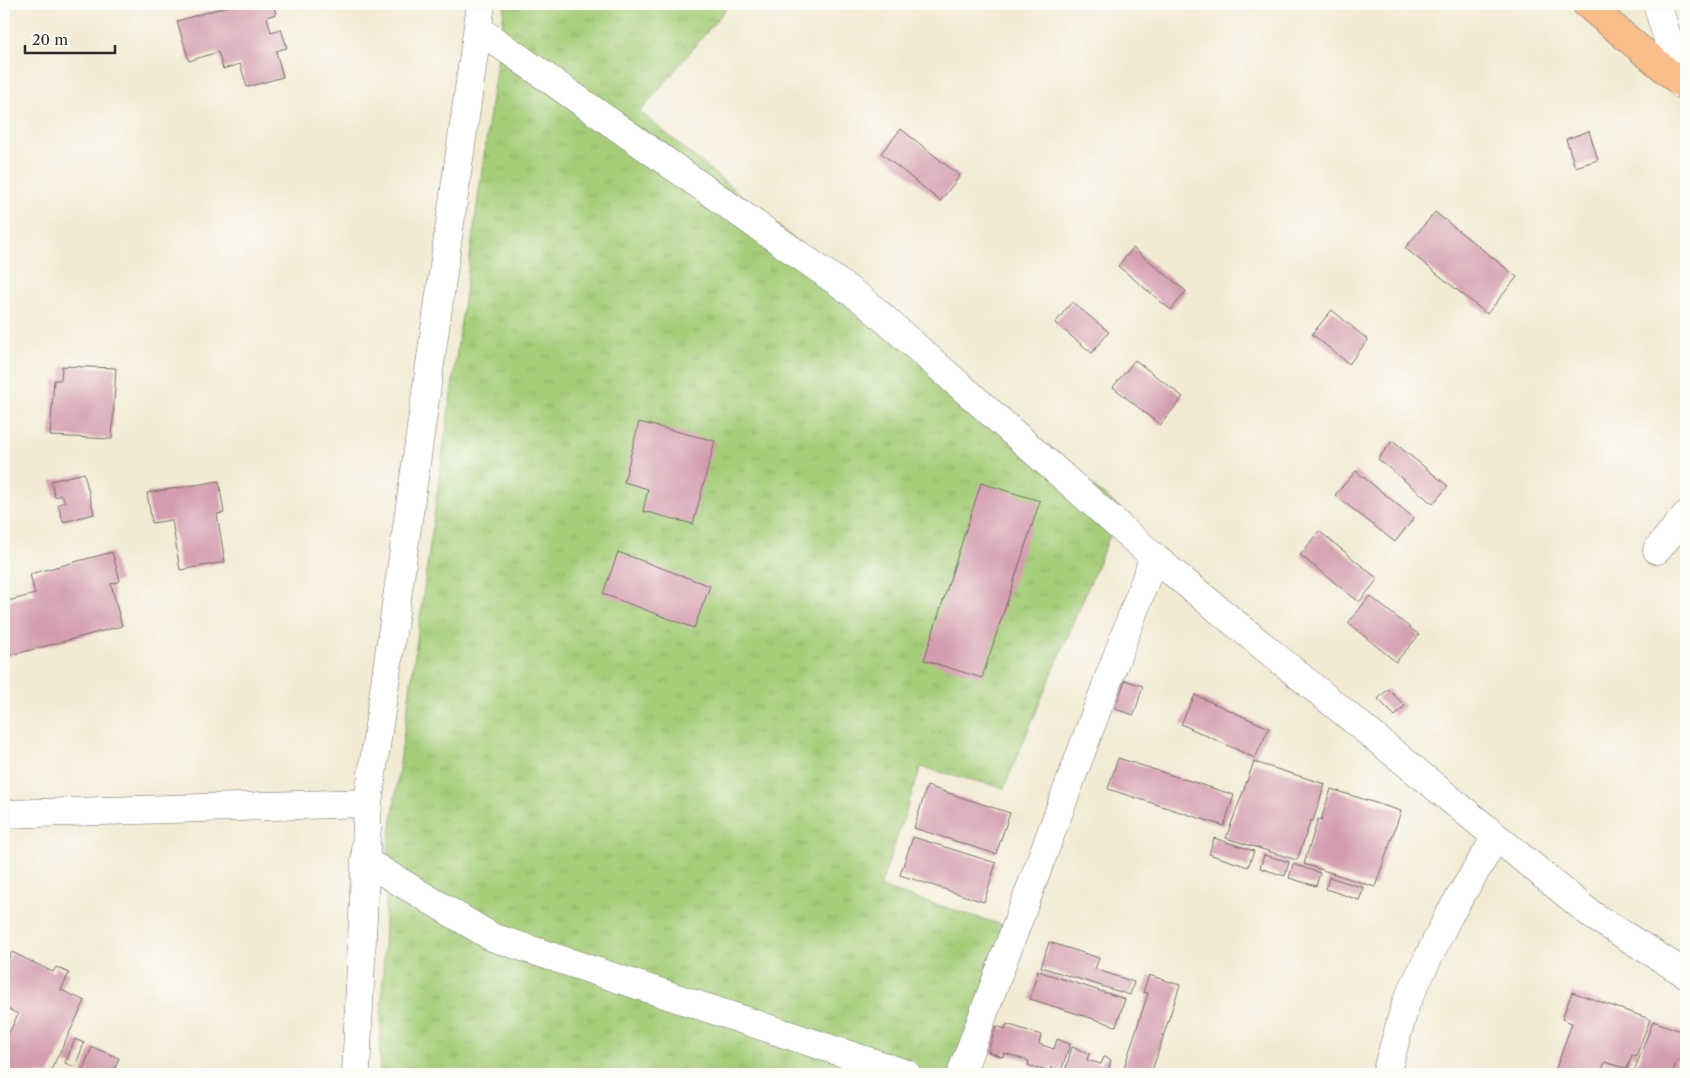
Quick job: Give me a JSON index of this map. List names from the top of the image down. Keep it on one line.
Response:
{"scale_bar":"20 m"}
